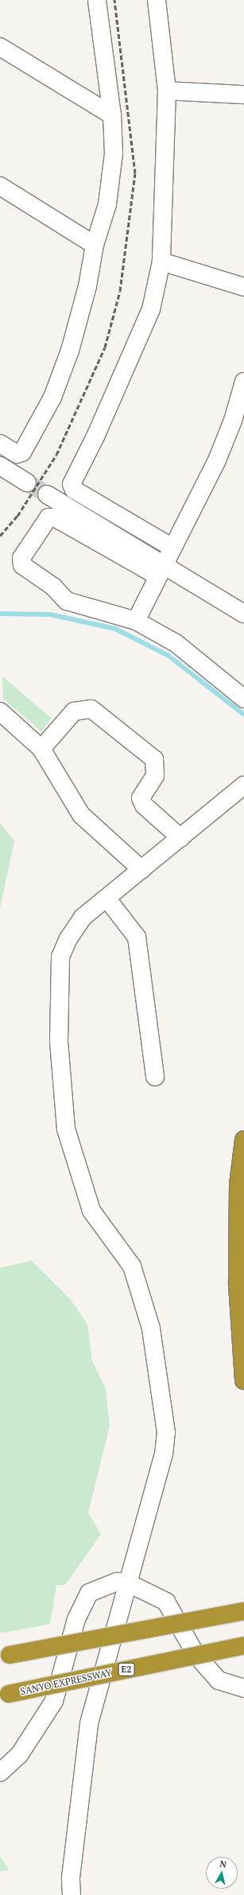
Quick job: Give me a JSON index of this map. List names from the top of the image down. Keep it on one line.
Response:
{"streets":{"highway":["E2","SANYO EXPRESSWAY"]},"north":"top"}
